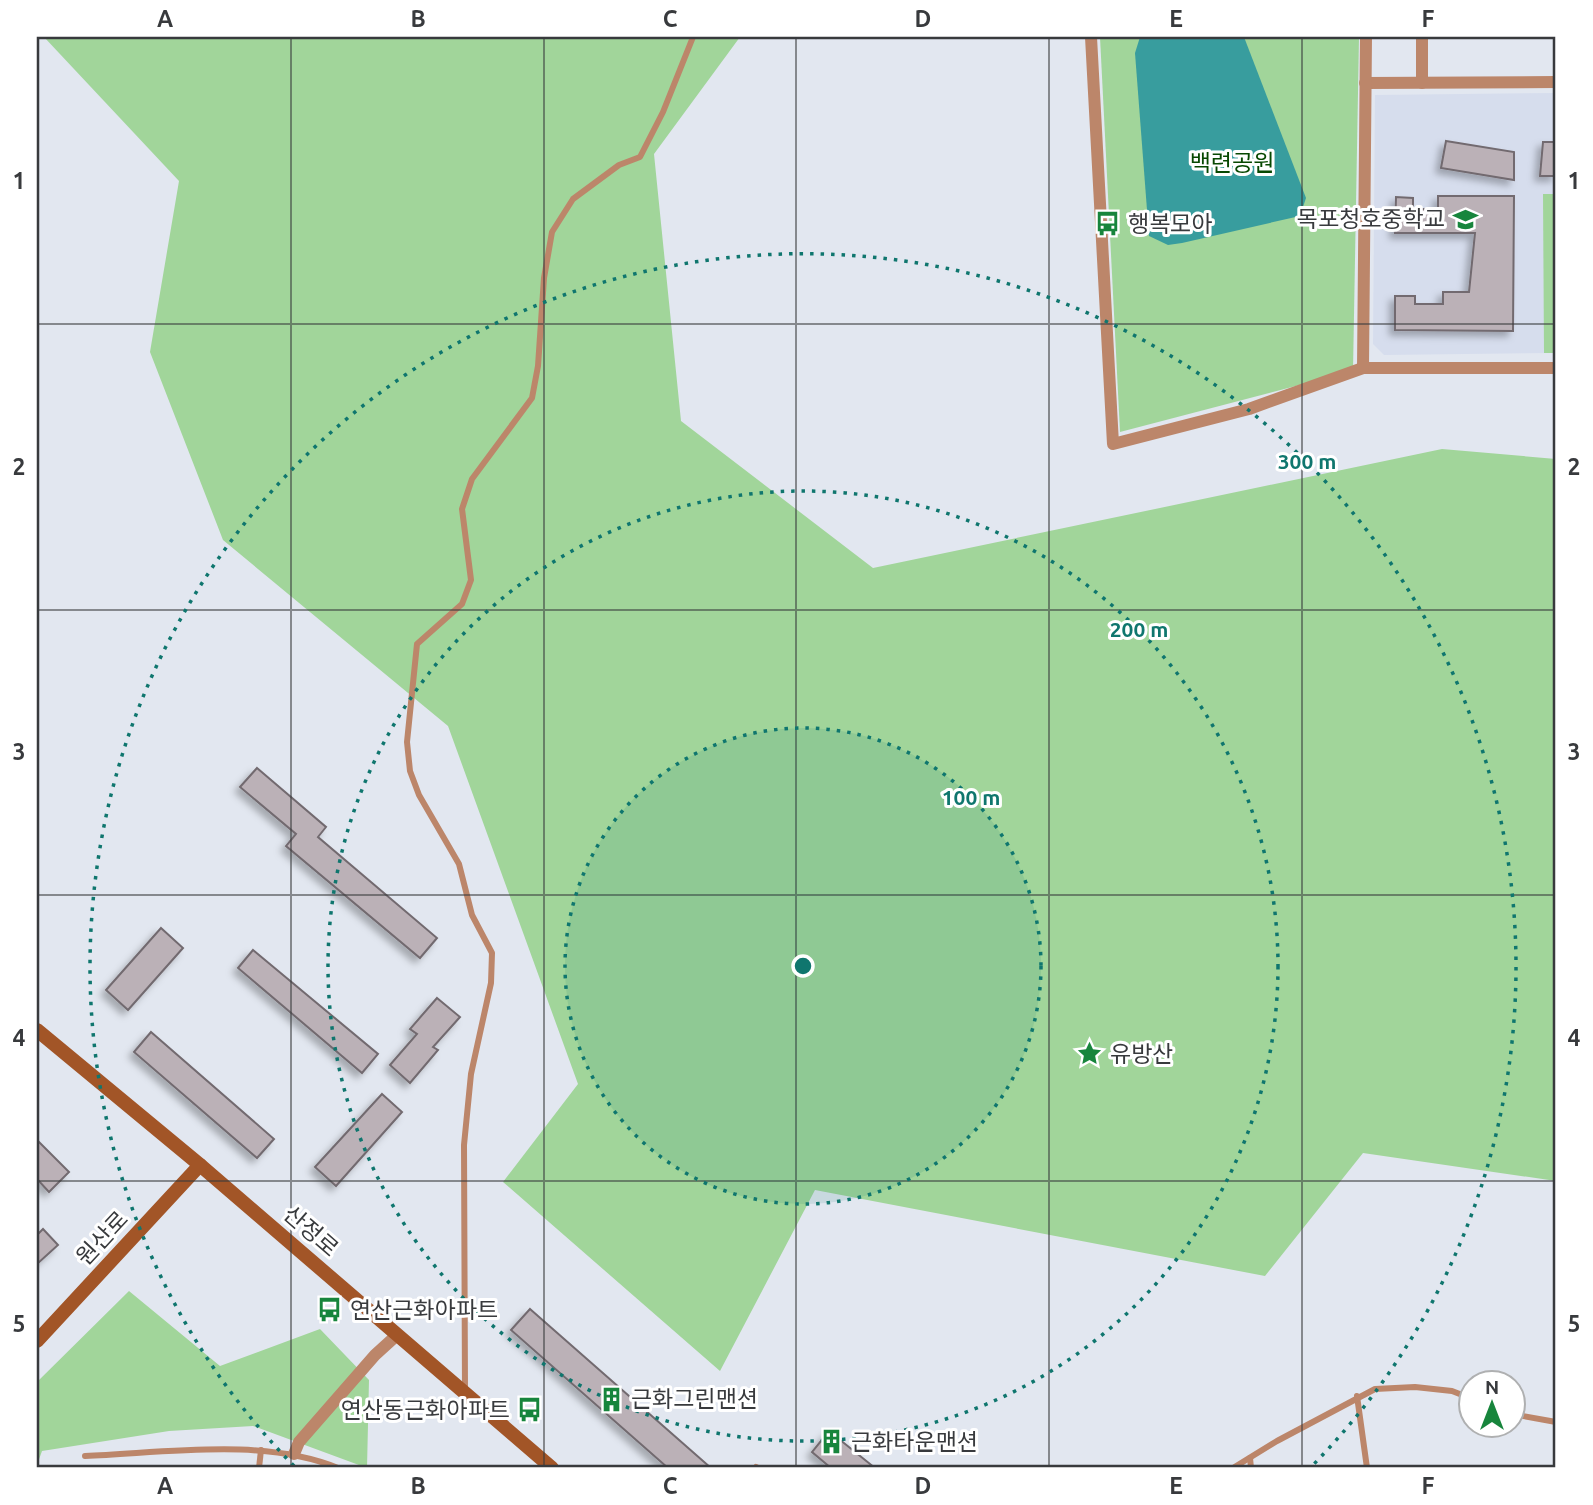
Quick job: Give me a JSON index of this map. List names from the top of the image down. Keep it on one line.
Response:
{"streets":{"street":["산정로","원산로"]},"crossings":[["산정로","원산로"]],"parks":["백련공원"],"places":{"school or university":["목포청호중학교"],"bus stop":["행복모아","연산근화아파트","연산동근화아파트"],"place":["유방산"],"building":["근화그린맨션","근화타운맨션"]},"north":"top","grid":{"columns":["A","B","C","D","E","F"],"rows":["1","2","3","4","5"]},"rings":["300 m","200 m","100 m"]}
